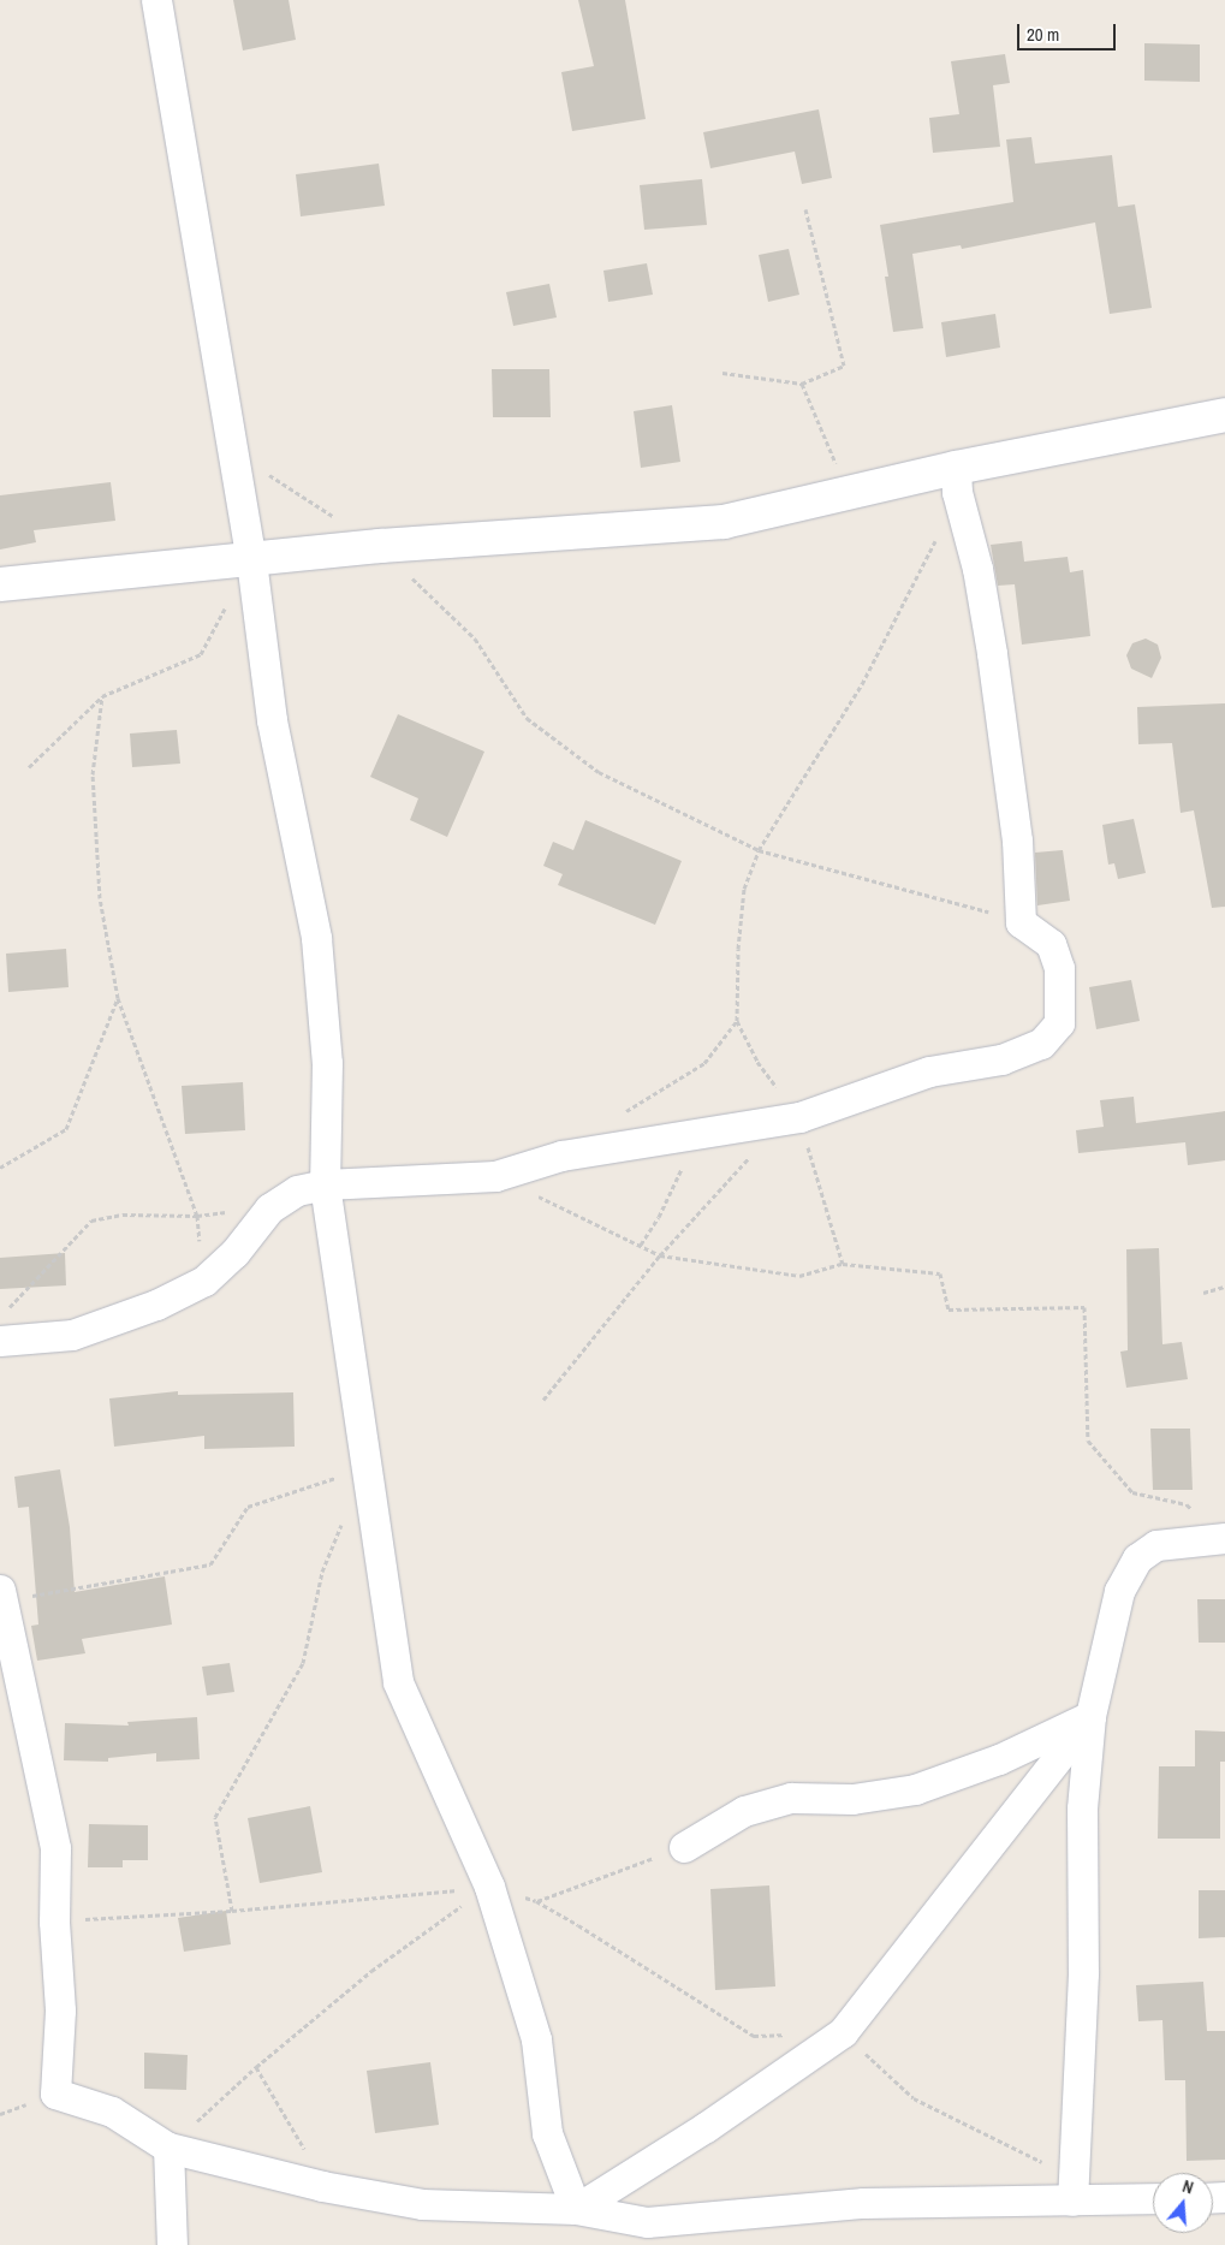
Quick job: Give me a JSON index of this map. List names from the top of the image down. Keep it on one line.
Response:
{"scale_bar":"20 m","north":"top"}
